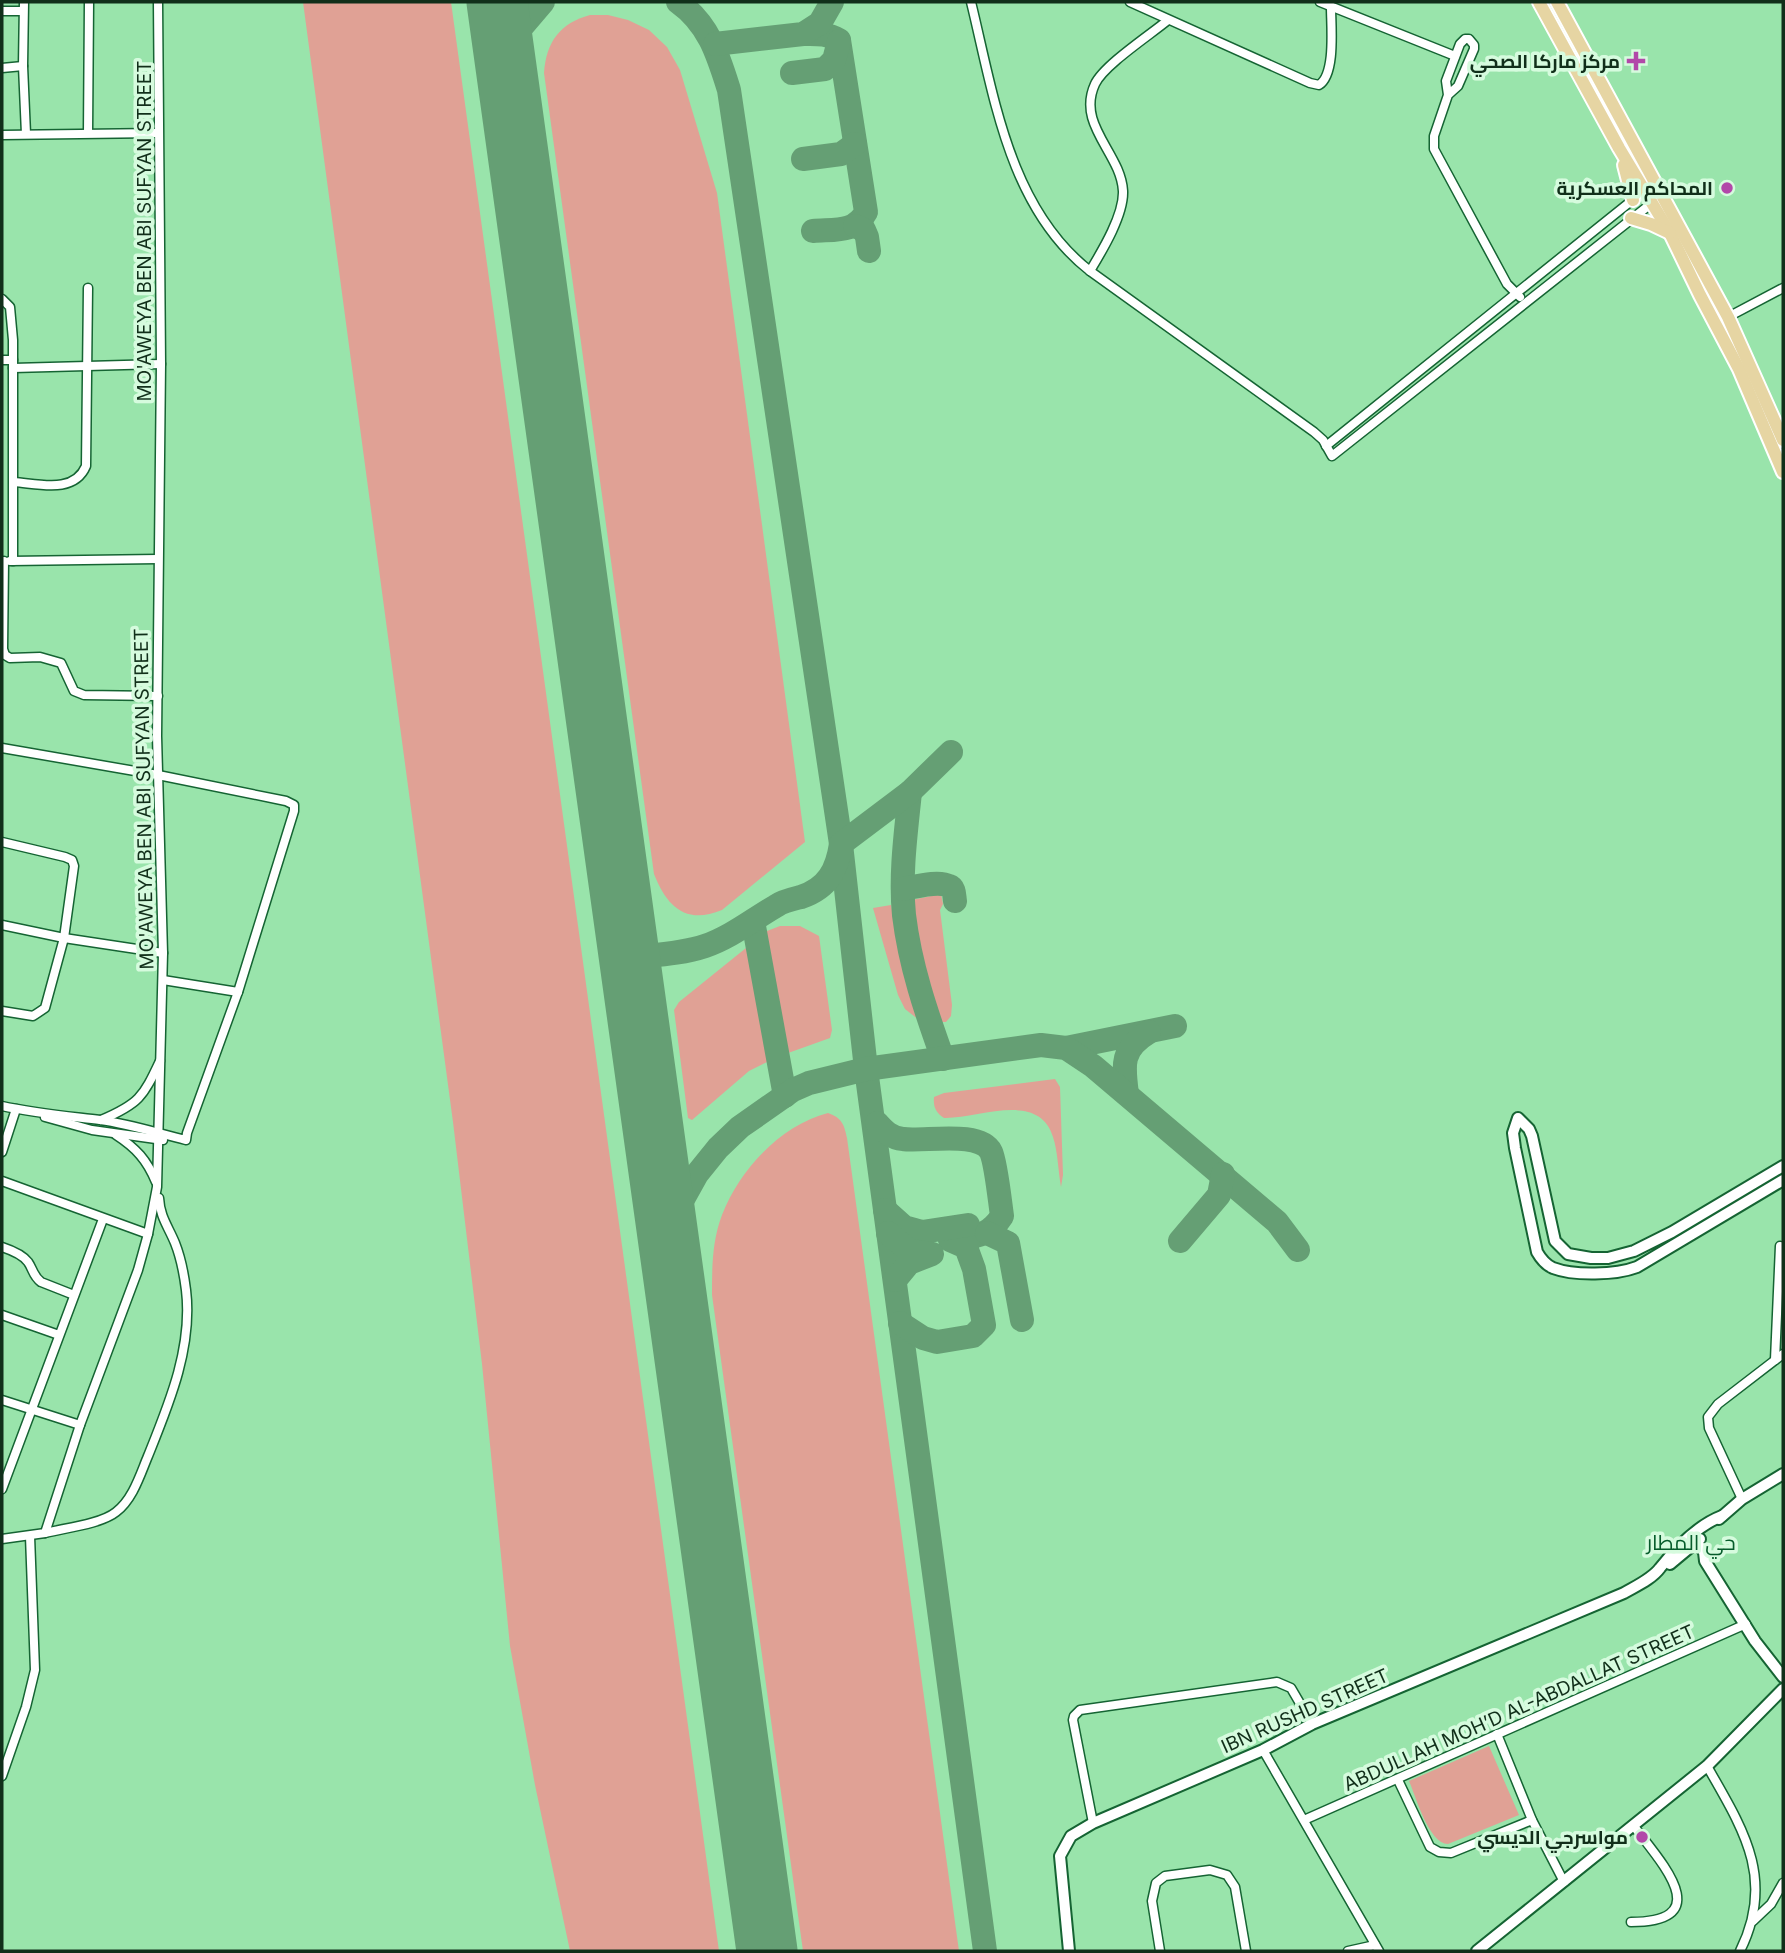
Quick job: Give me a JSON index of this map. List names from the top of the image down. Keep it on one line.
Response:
{"streets":{"street":["MO'AWEYA BEN ABI SUFYAN STREET","ABDULLAH MOH’D AL-ABDALLAT STREET","IBN RUSHD STREET"]},"districts":["حي المطار"],"places":{"health":["مركز ماركا الصحي"],"other":["المحاكم العسكرية","مواسرجي الديسي"]}}
